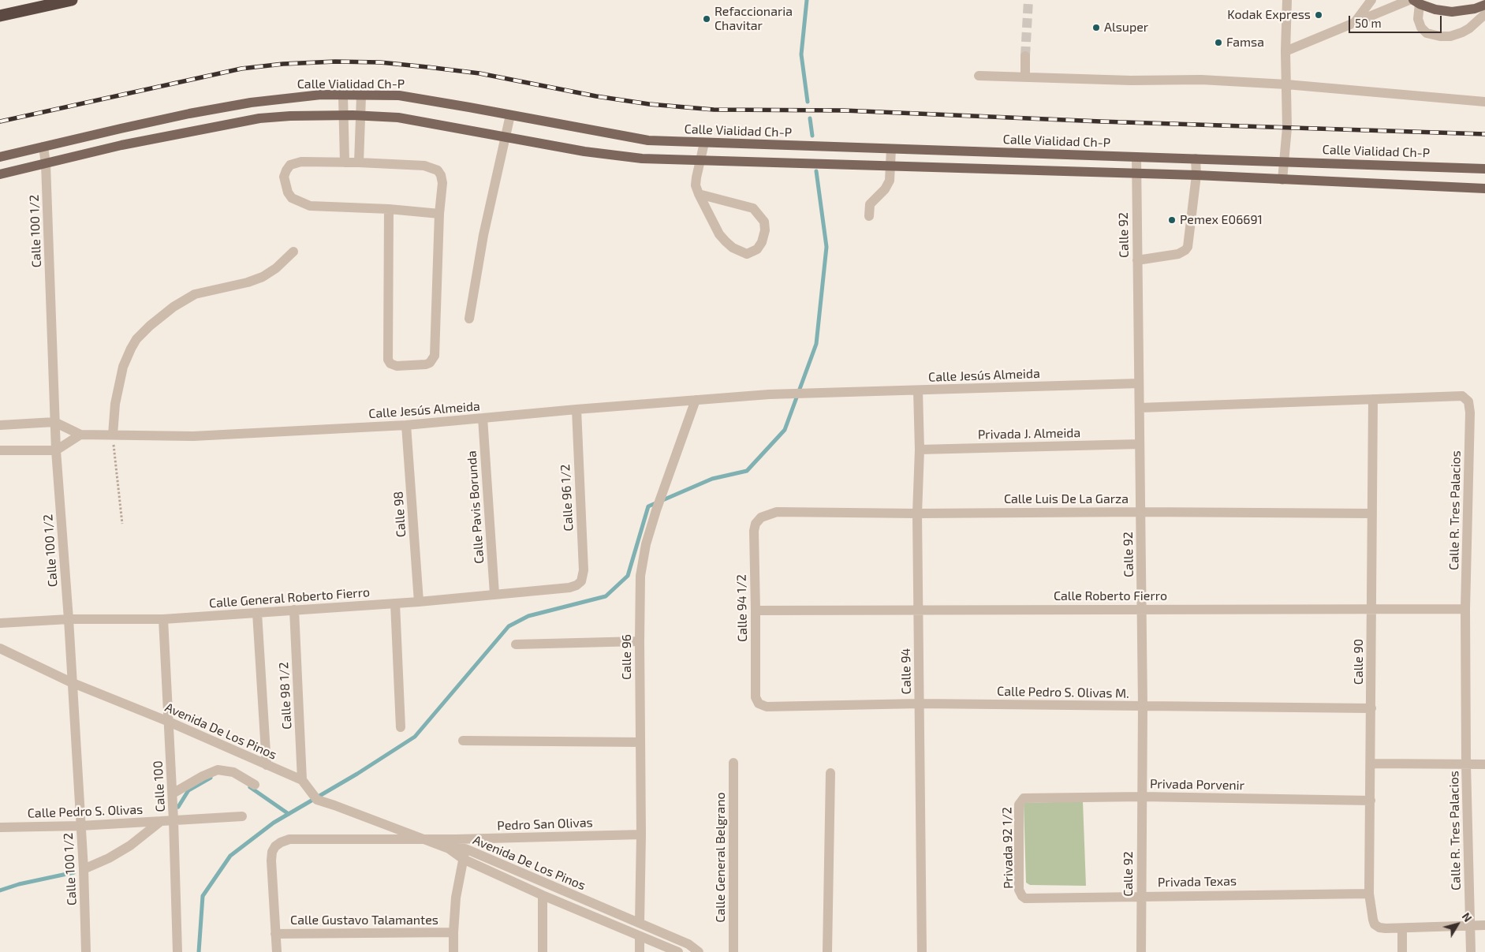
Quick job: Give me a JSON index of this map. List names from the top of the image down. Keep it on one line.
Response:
{"streets":{"main road":["Calle Vialidad Ch-P"],"street":["Calle 100 1/2","Calle 92","Calle Jesús Almeida","Privada J. Almeida","Calle 96 1/2","Calle Luis De La Garza","Calle Pavis Borunda","Calle R. Tres Palacios","Calle 98","Calle Roberto Fierro","Calle General Roberto Fierro","Calle 94 1/2","Calle 96","Calle 90","Calle 94","Calle Pedro S. Olivas M.","Calle 98 1/2","Avenida De Los Pinos","Privada Porvenir","Calle 100","Calle Pedro S. Olivas","Pedro San Olivas","Privada 92 1/2","Calle General Belgrano","Privada Texas","Calle Gustavo Talamantes"]},"crossings":[["Calle Vialidad Ch-P","Calle 100 1/2"],["Calle Vialidad Ch-P","Calle 92"],["Calle 100 1/2","Calle Jesús Almeida"],["Calle 100 1/2","Calle General Roberto Fierro"],["Calle 100 1/2","Avenida De Los Pinos"],["Calle 100 1/2","Calle Pedro S. Olivas"],["Calle 92","Calle Jesús Almeida"],["Calle 92","Privada J. Almeida"],["Calle 92","Calle Luis De La Garza"],["Calle 92","Calle R. Tres Palacios"],["Calle 92","Calle Roberto Fierro"],["Calle 92","Calle Pedro S. Olivas M."],["Calle 92","Privada Porvenir"],["Calle 92","Privada Texas"],["Calle Jesús Almeida","Calle 96 1/2"],["Calle Jesús Almeida","Calle Pavis Borunda"],["Calle Jesús Almeida","Calle 98"],["Calle Jesús Almeida","Calle 96"],["Calle Jesús Almeida","Calle 94"],["Privada J. Almeida","Calle 94"],["Calle 96 1/2","Calle General Roberto Fierro"],["Calle Luis De La Garza","Calle 94 1/2"],["Calle Luis De La Garza","Calle 90"],["Calle Luis De La Garza","Calle 94"],["Calle Pavis Borunda","Calle General Roberto Fierro"],["Calle R. Tres Palacios","Calle Roberto Fierro"],["Calle R. Tres Palacios","Calle 90"],["Calle 98","Calle General Roberto Fierro"],["Calle Roberto Fierro","Calle 94 1/2"],["Calle Roberto Fierro","Calle 90"],["Calle Roberto Fierro","Calle 94"],["Calle General Roberto Fierro","Calle 98 1/2"],["Calle General Roberto Fierro","Calle 100"],["Calle 94 1/2","Calle Pedro S. Olivas M."],["Calle 96","Avenida De Los Pinos"],["Calle 96","Pedro San Olivas"],["Calle 90","Calle Pedro S. Olivas M."],["Calle 90","Privada Porvenir"],["Calle 90","Privada Texas"],["Calle 94","Calle Pedro S. Olivas M."],["Calle 98 1/2","Avenida De Los Pinos"],["Avenida De Los Pinos","Calle 100"],["Avenida De Los Pinos","Pedro San Olivas"],["Privada Porvenir","Privada 92 1/2"],["Calle 100","Calle Pedro S. Olivas"],["Pedro San Olivas","Calle Gustavo Talamantes"],["Privada 92 1/2","Privada Texas"]],"places":["Kodak Express","Refaccionaria Chavitar","Alsuper","Famsa","Pemex E06691"],"scale_bar":"50 m","north":"top right"}
